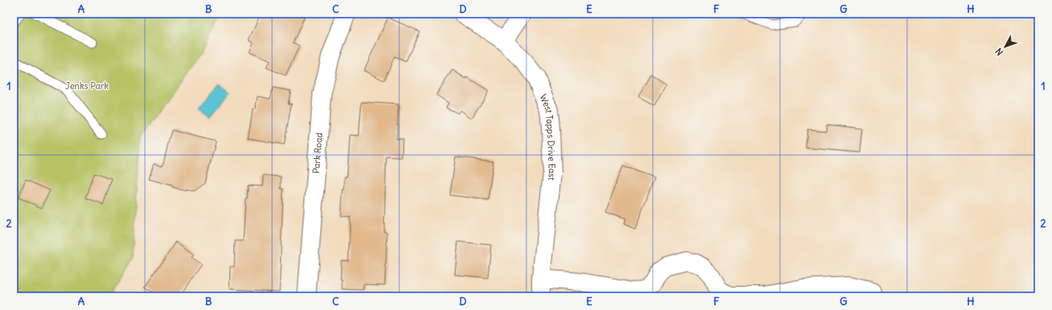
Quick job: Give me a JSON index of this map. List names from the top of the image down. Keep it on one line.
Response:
{"streets":{"street":["West Tapps Drive East","Park Road"]},"parks":["Jenks Park"],"north":"bottom left","grid":{"columns":["A","B","C","D","E","F","G","H"],"rows":["1","2"]}}
